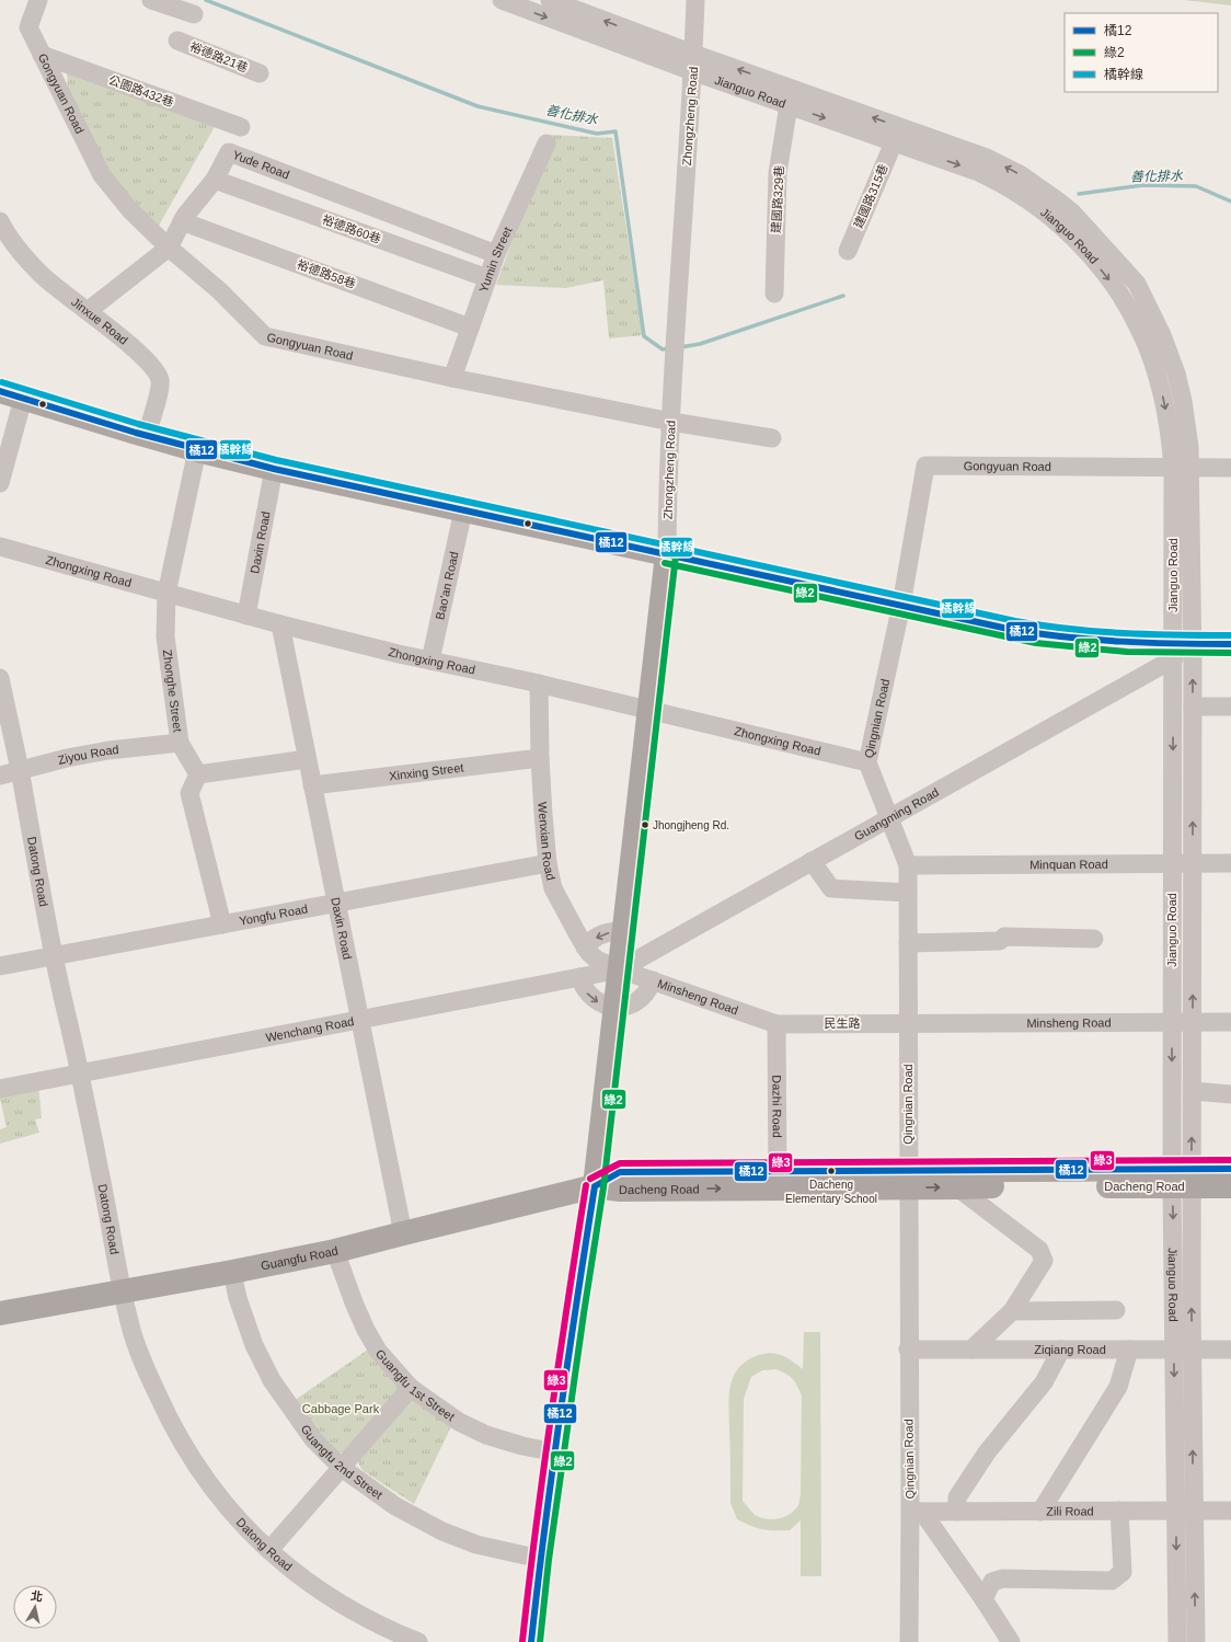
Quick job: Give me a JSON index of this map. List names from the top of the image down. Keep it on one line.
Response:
{"streets":{"main road":["Zhongzheng Road","Dacheng Road","Guangfu Road"],"street":["裕德路21巷","公園路432巷","Jianguo Road","Gongyuan Road","Yude Road","建國路315巷","建國路329巷","裕德路60巷","Yumin Street","裕德路58巷","Jinxue Road","Daxin Road","Zhongxing Road","Bao'an Road","Zhonghe Street","Qingnian Road","Ziyou Road","Xinxing Street","Guangming Road","Wenxian Road","Minquan Road","Datong Road","Yongfu Road","Minsheng Road","民生路","Wenchang Road","Dazhi Road","Ziqiang Road","Guangfu 1st Street","Guangfu 2nd Street","Zili Road"]},"crossings":[["公園路432巷","Gongyuan Road"],["Jianguo Road","Gongyuan Road"],["Jianguo Road","Zhongzheng Road"],["Jianguo Road","建國路315巷"],["Jianguo Road","建國路329巷"],["Jianguo Road","Guangming Road"],["Jianguo Road","Minquan Road"],["Jianguo Road","Minsheng Road"],["Jianguo Road","Dacheng Road"],["Jianguo Road","Ziqiang Road"],["Jianguo Road","Zili Road"],["Gongyuan Road","Zhongzheng Road"],["Gongyuan Road","Yude Road"],["Gongyuan Road","Yumin Street"],["Gongyuan Road","Qingnian Road"],["Zhongzheng Road","Zhongxing Road"],["Zhongzheng Road","Guangming Road"],["Zhongzheng Road","Wenxian Road"],["Zhongzheng Road","Minsheng Road"],["Zhongzheng Road","Wenchang Road"],["Zhongzheng Road","Dacheng Road"],["Zhongzheng Road","Guangfu Road"],["Zhongzheng Road","Guangfu 1st Street"],["Zhongzheng Road","Guangfu 2nd Street"],["Yude Road","裕德路60巷"],["Yude Road","Yumin Street"],["Yude Road","裕德路58巷"],["Yude Road","Jinxue Road"],["裕德路60巷","Yumin Street"],["Yumin Street","裕德路58巷"],["Daxin Road","Zhongxing Road"],["Daxin Road","Xinxing Street"],["Daxin Road","Yongfu Road"],["Daxin Road","Wenchang Road"],["Daxin Road","Guangfu Road"],["Zhongxing Road","Bao'an Road"],["Zhongxing Road","Zhonghe Street"],["Zhongxing Road","Qingnian Road"],["Zhongxing Road","Wenxian Road"],["Zhonghe Street","Ziyou Road"],["Qingnian Road","Guangming Road"],["Qingnian Road","Minquan Road"],["Qingnian Road","Minsheng Road"],["Qingnian Road","民生路"],["Qingnian Road","Dacheng Road"],["Qingnian Road","Ziqiang Road"],["Qingnian Road","Zili Road"],["Ziyou Road","Datong Road"],["Xinxing Street","Wenxian Road"],["Guangming Road","Wenxian Road"],["Guangming Road","Minsheng Road"],["Guangming Road","Wenchang Road"],["Wenxian Road","Yongfu Road"],["Wenxian Road","Minsheng Road"],["Wenxian Road","Wenchang Road"],["Datong Road","Yongfu Road"],["Datong Road","Wenchang Road"],["Datong Road","Guangfu Road"],["Minsheng Road","民生路"],["Minsheng Road","Wenchang Road"],["Minsheng Road","Dazhi Road"],["民生路","Dazhi Road"],["Dazhi Road","Dacheng Road"],["Dacheng Road","Guangfu Road"],["Guangfu Road","Guangfu 1st Street"],["Guangfu Road","Guangfu 2nd Street"]],"water":["善化排水"],"parks":["Cabbage Park"],"places":["Jhongjheng Rd.","Dacheng Elementary School"],"lines":["transit line 橘幹線","transit line 橘12","transit line 綠2","transit line 綠3"],"legend":["橘12","綠2","橘幹線"],"north":"top"}
